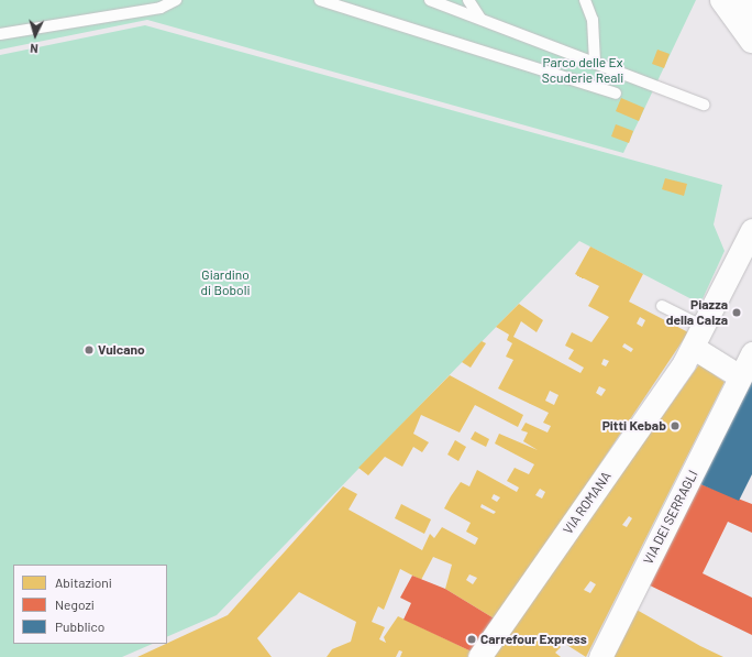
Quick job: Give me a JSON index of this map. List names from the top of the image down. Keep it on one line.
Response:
{"streets":{"street":["VIA ROMANA","VIA DEI SERRAGLI"]},"parks":["Parco delle Ex Scuderie Reali","Giardino di Boboli"],"places":["Piazza della Calza","Vulcano","Pitti Kebab","Carrefour Express"],"legend":["Abitazioni","Negozi","Pubblico"],"north":"bottom"}
